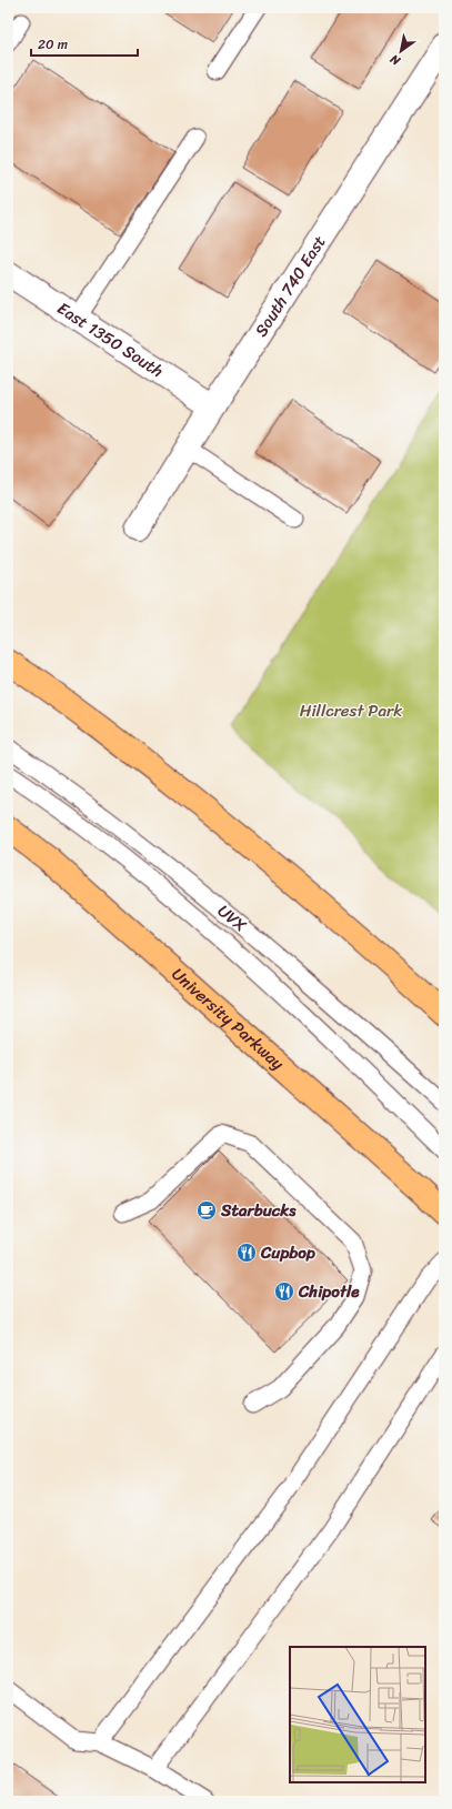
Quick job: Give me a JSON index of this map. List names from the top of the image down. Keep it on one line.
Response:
{"streets":{"main road":["University Parkway"],"street":["South 740 East","East 1350 South"],"lane":["UVX"]},"crossings":[["South 740 East","East 1350 South"]],"parks":["Hillcrest Park"],"places":{"cafe":["Starbucks"],"restaurant":["Cupbop","Chipotle"]},"scale_bar":"20 m","north":"bottom left"}
